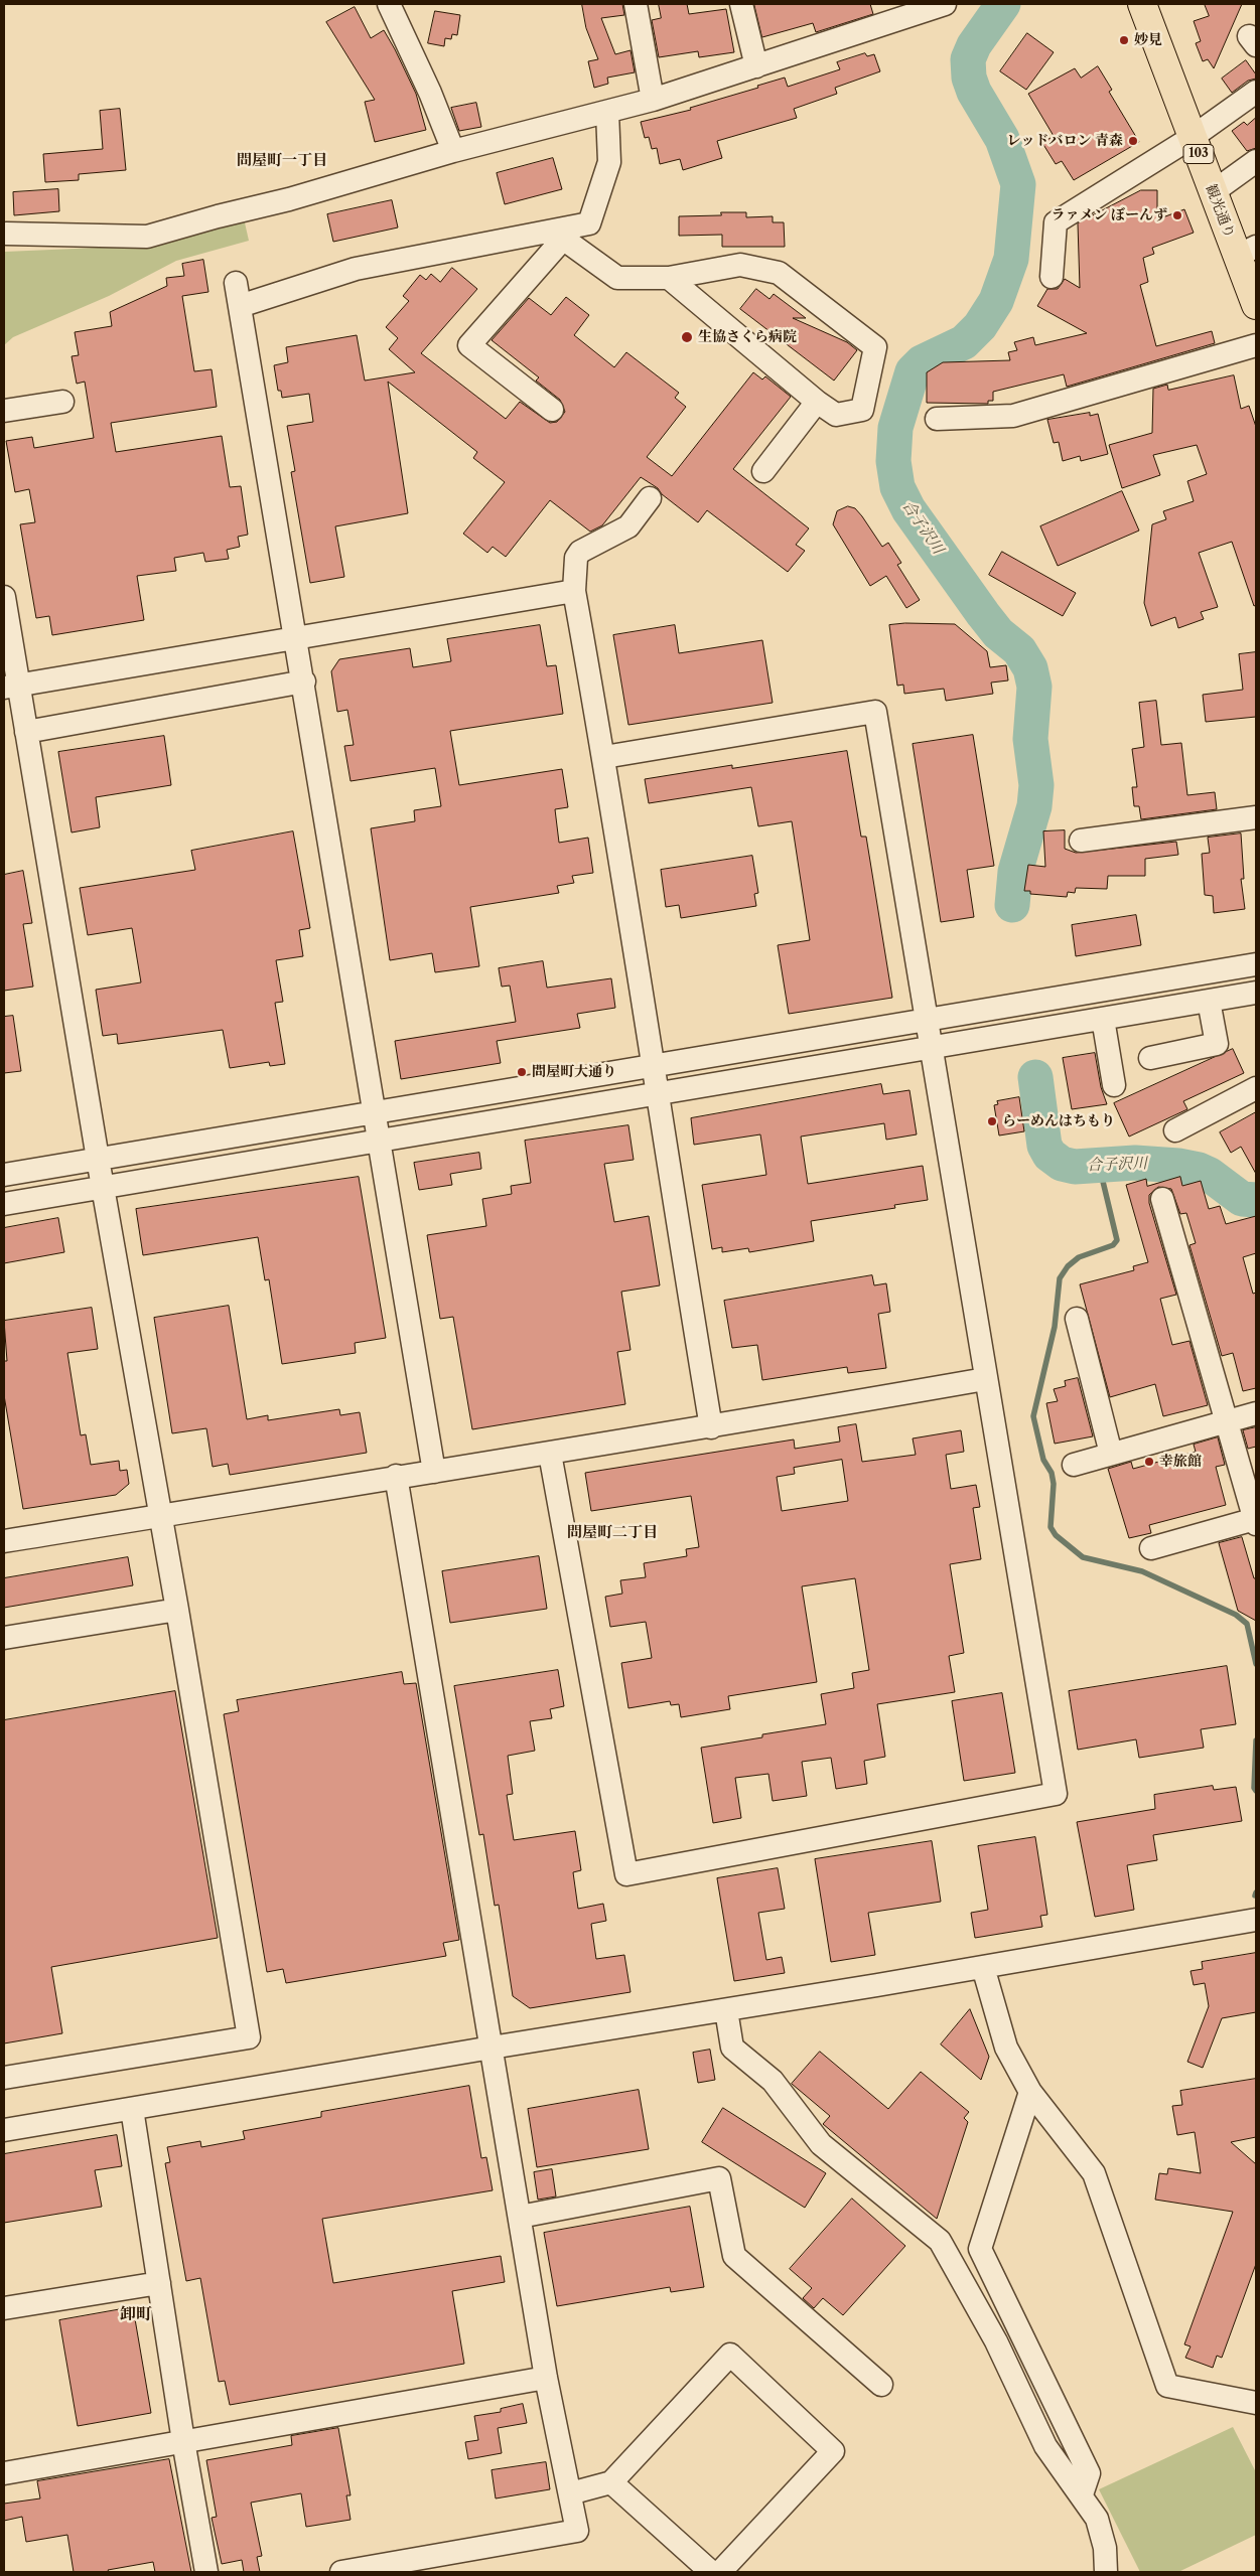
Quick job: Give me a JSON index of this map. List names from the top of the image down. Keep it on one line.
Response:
{"streets":{"highway":["103","観光通り"]},"districts":["問屋町一丁目","問屋町二丁目","卸町"],"water":["合子沢川"],"places":["妙見","レッドバロン 青森","ラァメン ぼーんず","生協さくら病院","問屋町大通り","らーめんはちもり","幸旅館"]}
